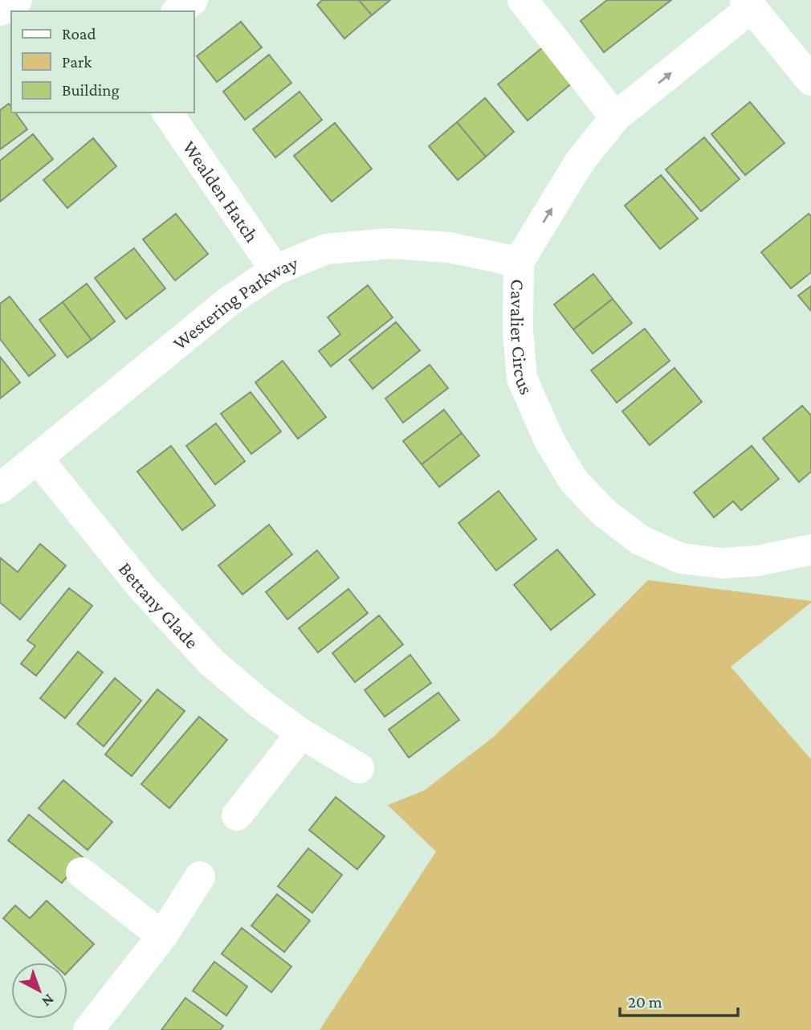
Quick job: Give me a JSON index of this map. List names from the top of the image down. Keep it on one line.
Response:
{"streets":{"street":["Wealden Hatch","Westering Parkway","Cavalier Circus","Bettany Glade"]},"crossings":[["Wealden Hatch","Westering Parkway"],["Westering Parkway","Cavalier Circus"],["Westering Parkway","Bettany Glade"]],"one_way":["Cavalier Circus"],"legend":["Road","Park","Building"],"scale_bar":"20 m","north":"bottom right"}
